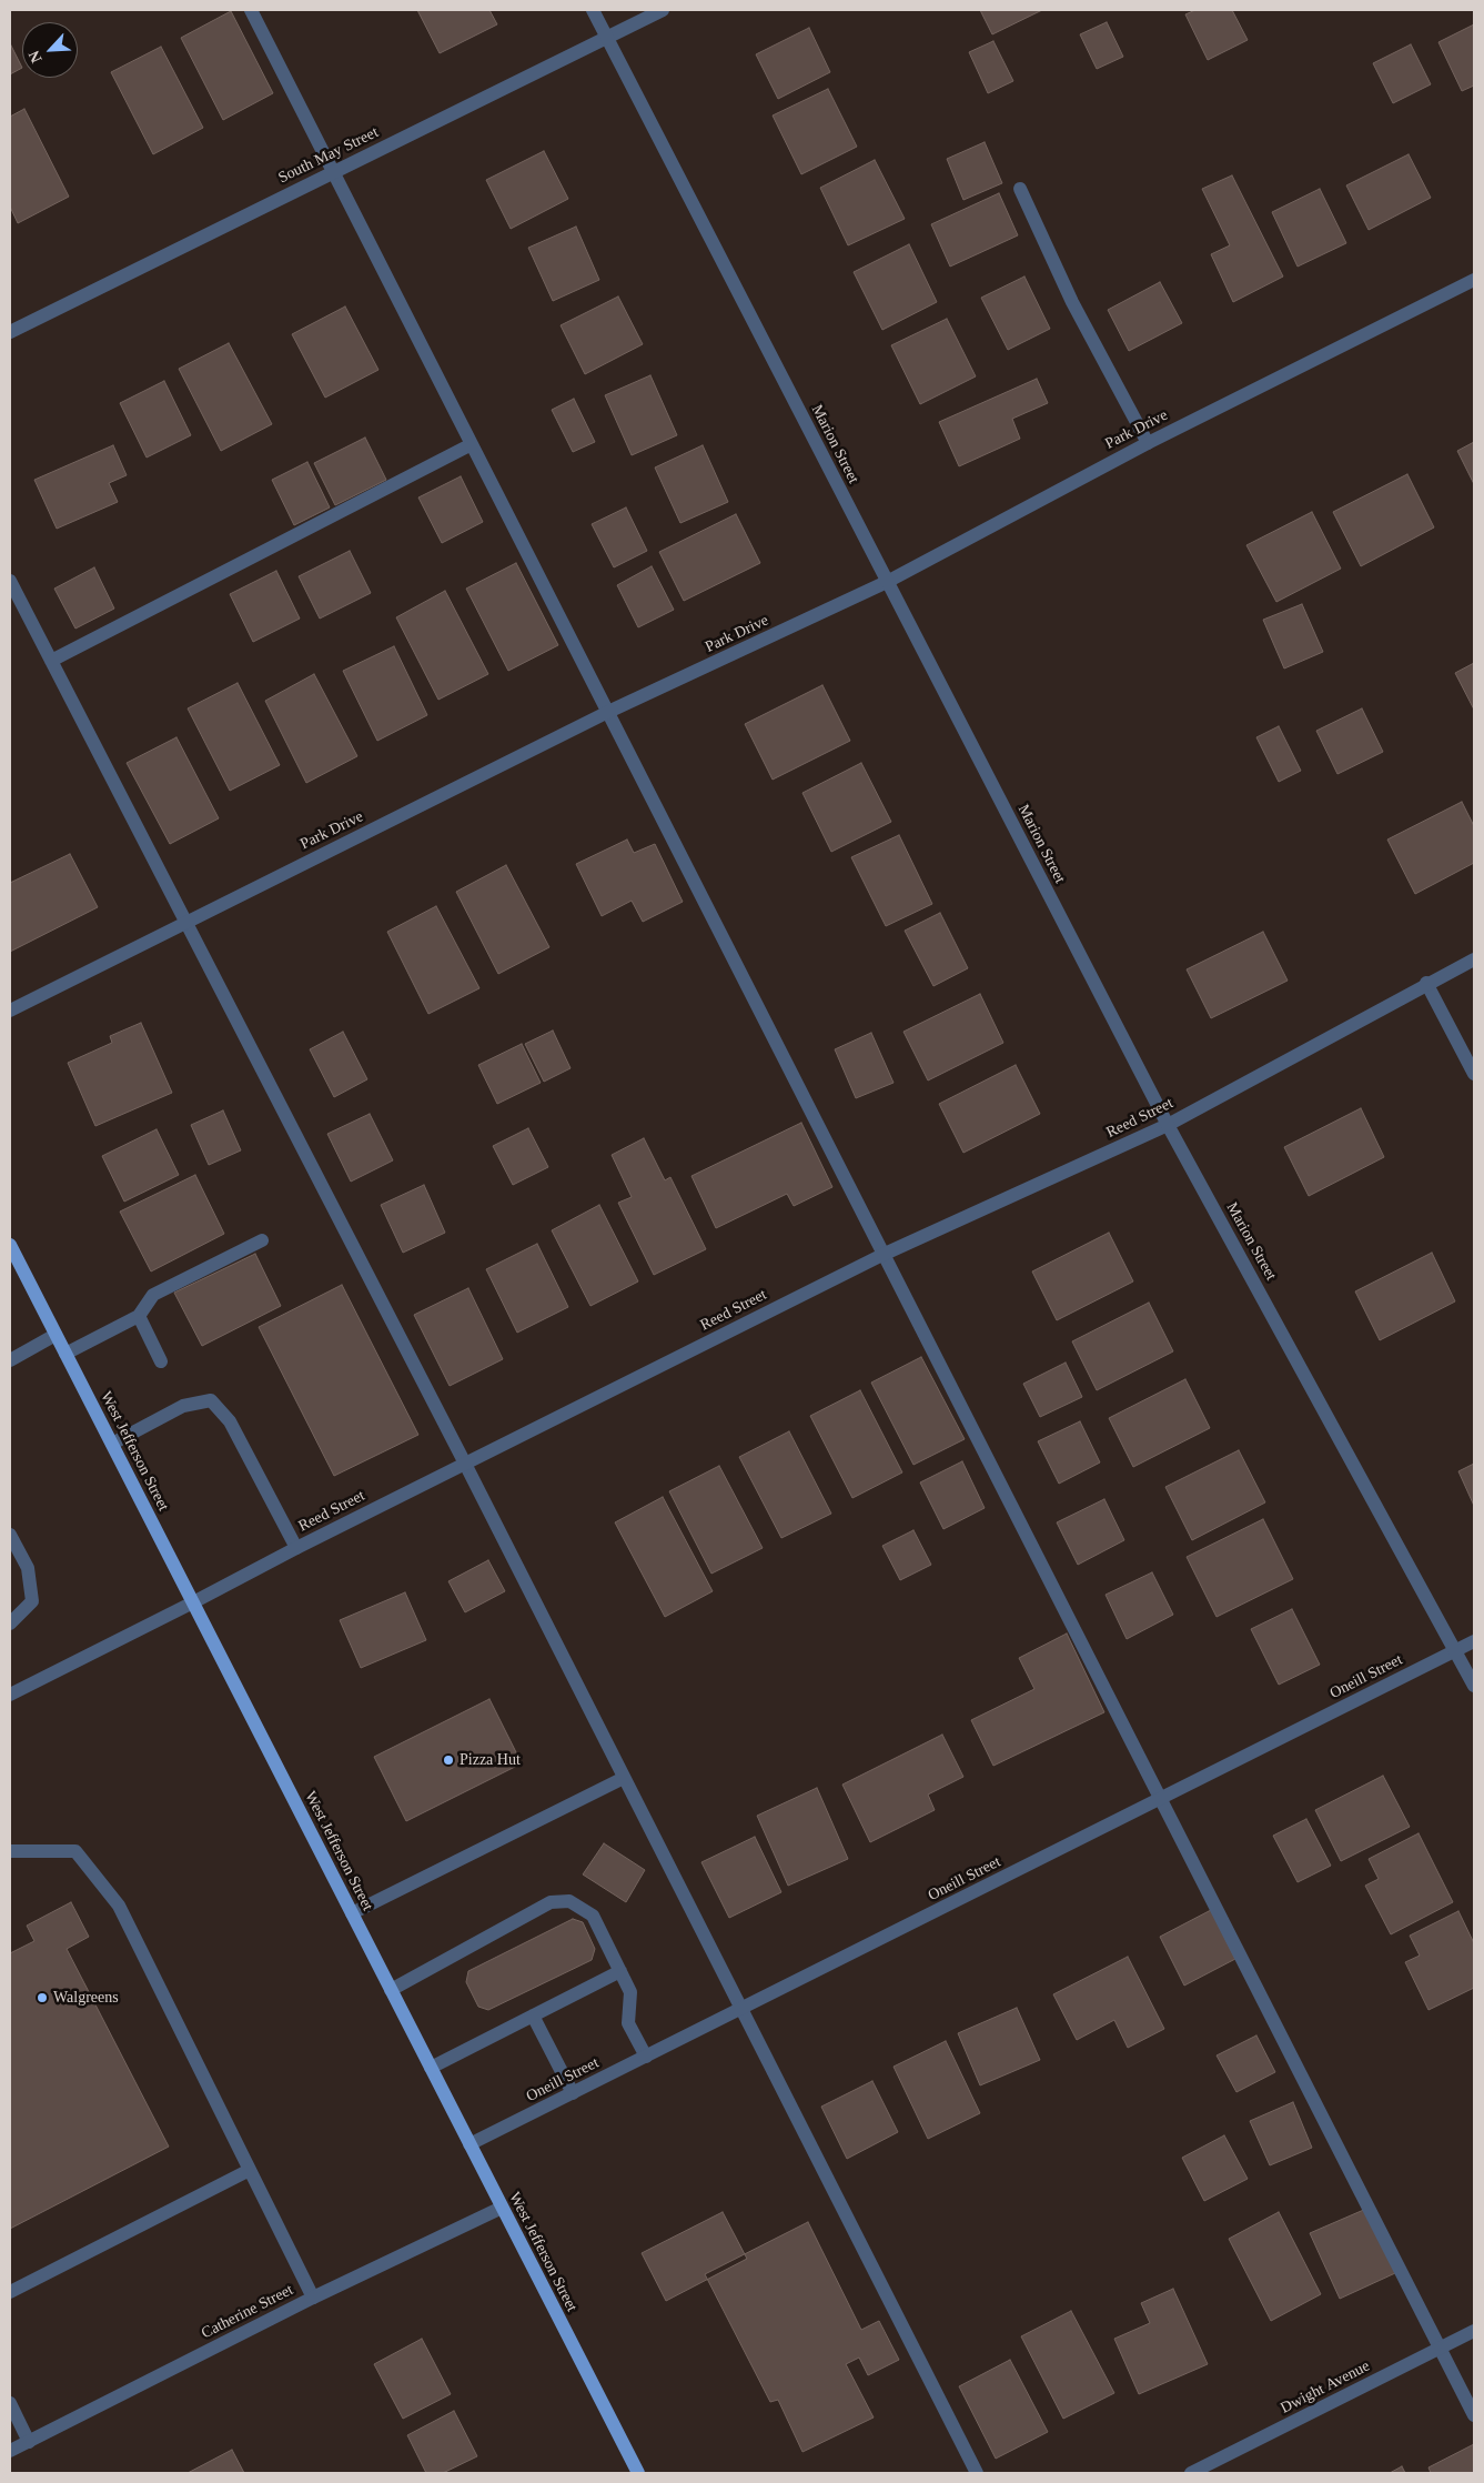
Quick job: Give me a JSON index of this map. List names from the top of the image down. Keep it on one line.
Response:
{"streets":{"main road":["West Jefferson Street"],"street":["South May Street","Park Drive","Marion Street","Reed Street","Oneill Street","Catherine Street","Dwight Avenue"]},"crossings":[["South May Street","Marion Street"],["Park Drive","Marion Street"],["Marion Street","Reed Street"],["Marion Street","Oneill Street"],["Reed Street","West Jefferson Street"],["West Jefferson Street","Oneill Street"],["West Jefferson Street","Catherine Street"]],"places":["Pizza Hut","Walgreens"],"north":"bottom left"}
